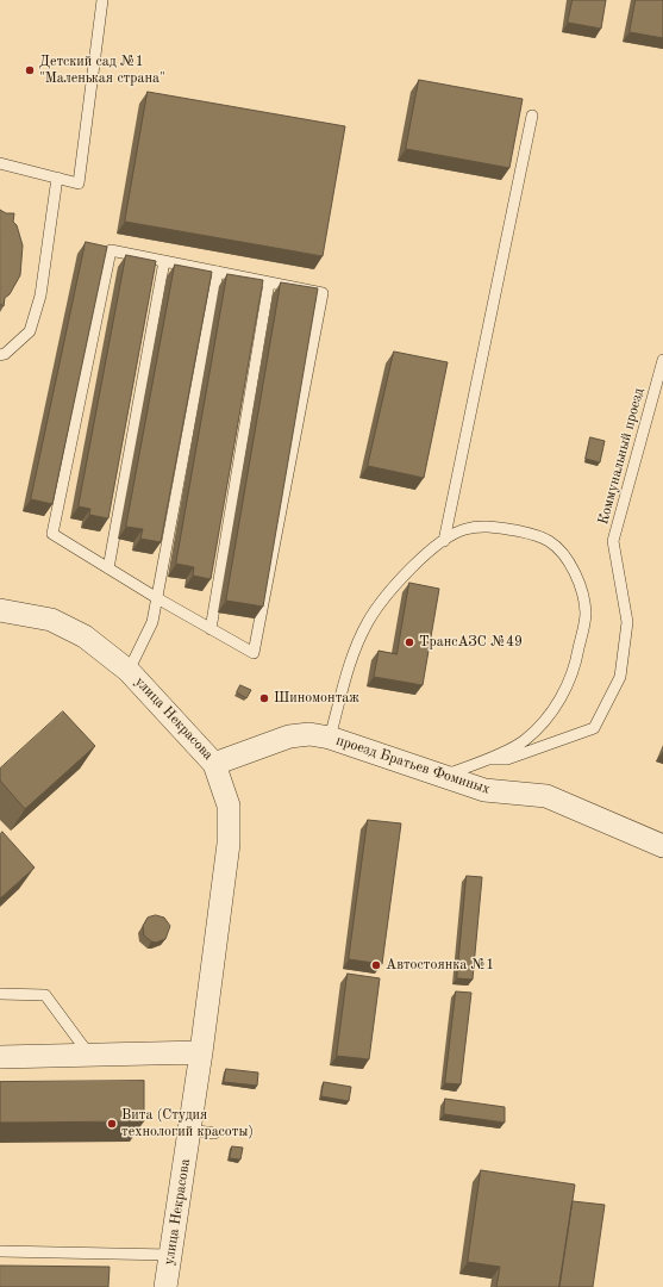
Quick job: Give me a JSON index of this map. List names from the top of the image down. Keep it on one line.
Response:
{"streets":{"street":["улица Некрасова","проезд Братьев Фоминых"],"lane":["Коммунальный проезд"]},"crossings":[["улица Некрасова","проезд Братьев Фоминых"]],"places":["Детский сад №1 \"Маленькая страна\"","ТрансАЗС №49","Шиномонтаж","Автостоянка №1","Вита (Студия технологий красоты)"]}
